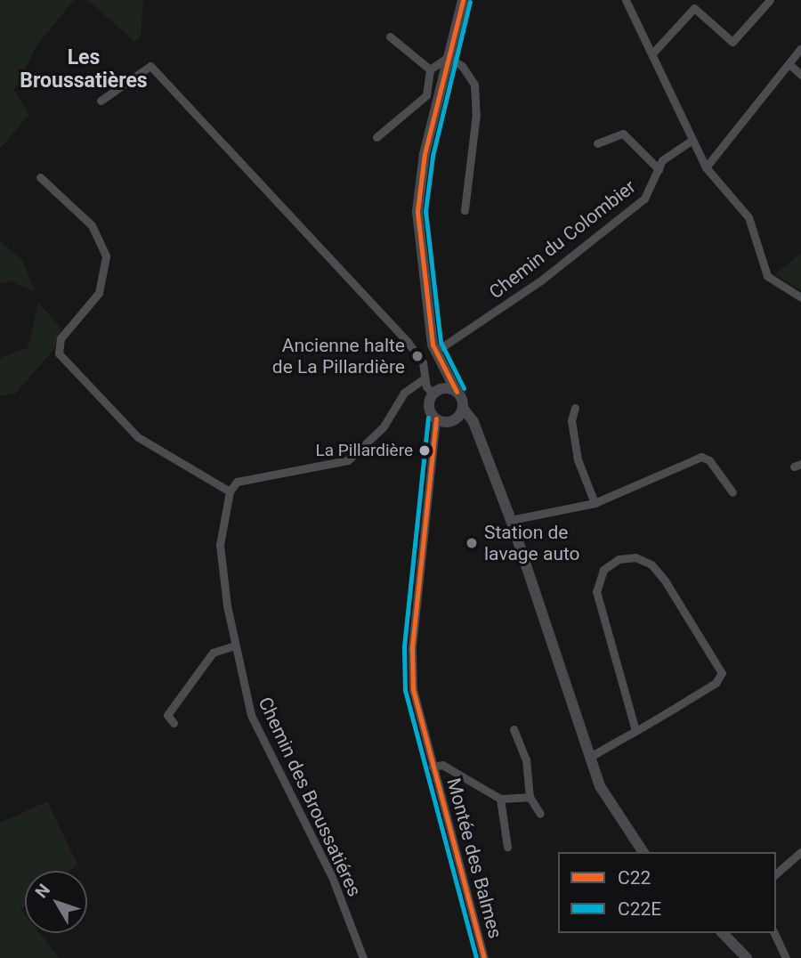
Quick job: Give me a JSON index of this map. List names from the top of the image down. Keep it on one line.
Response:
{"streets":{"street":["Chemin du Colombier","Chemin des Broussatiéres","Montée des Balmes"]},"districts":["Les Broussatières"],"places":["Ancienne halte de La Pillardière","La Pillardière","Station de lavage auto"],"lines":["transit line C22","transit line C22E"],"legend":["C22","C22E"],"north":"top left"}
